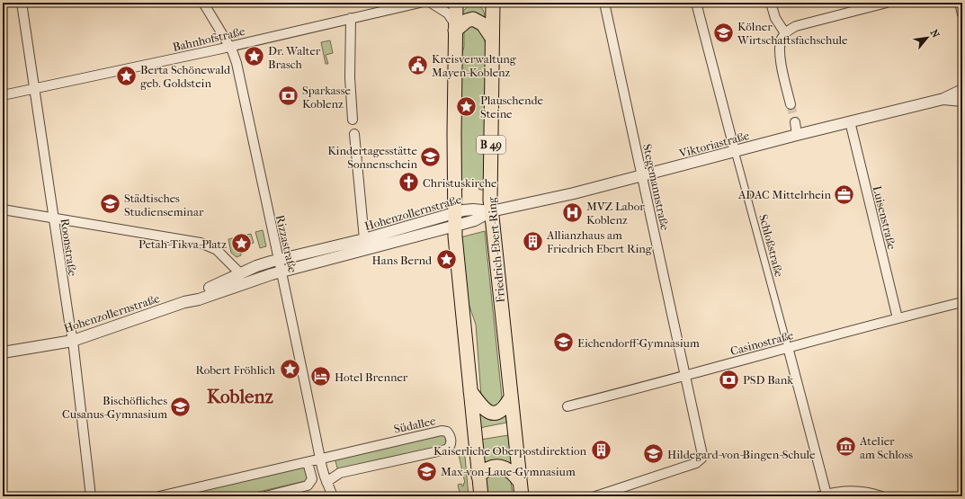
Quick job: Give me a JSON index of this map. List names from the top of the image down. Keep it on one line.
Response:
{"streets":{"main road":["B 49","Friedrich-Ebert-Ring"],"street":["Bahnhofstraße","Viktoriastraße","Stegemannstraße","Hohenzollernstraße","Luisenstraße","Rizzastraße","Schloßstraße","Roonstraße","Casinostraße","Südallee"]},"crossings":[["Bahnhofstraße","Rizzastraße"],["Bahnhofstraße","Roonstraße"],["Viktoriastraße","Stegemannstraße"],["Viktoriastraße","Hohenzollernstraße"],["Viktoriastraße","Luisenstraße"],["Viktoriastraße","Schloßstraße"],["Viktoriastraße","Friedrich-Ebert-Ring"],["Stegemannstraße","Casinostraße"],["Hohenzollernstraße","Rizzastraße"],["Hohenzollernstraße","Roonstraße"],["Hohenzollernstraße","Friedrich-Ebert-Ring"],["Luisenstraße","Casinostraße"],["Rizzastraße","Südallee"],["Schloßstraße","Casinostraße"]],"districts":["Koblenz"],"places":{"school or university":["Kölner Wirtschaftsfachschule","Kindertagesstätte Sonnenschein","Städtisches Studienseminar","Eichendorff-Gymnasium","Bischöfliches Cusanus-Gymnasium","Hildegard-von-Bingen-Schule","Max-von-Laue-Gymnasium"],"place":["Dr. Walter Brasch","Berta Schönewald geb. Goldstein","Plauschende Steine","Petah-Tikva-Platz","Hans Bernd","Robert Fröhlich"],"public building":["Kreisverwaltung Mayen-Koblenz"],"bank":["Sparkasse Koblenz","PSD Bank"],"church":["Christuskirche"],"office":["ADAC Mittelrhein"],"hospital":["MVZ Labor Koblenz"],"building":["Allianzhaus am Friedrich Ebert Ring","Kaiserliche Oberpostdirektion"],"hotel":["Hotel Brenner"],"museum":["Atelier am Schloss"]},"north":"top right"}
